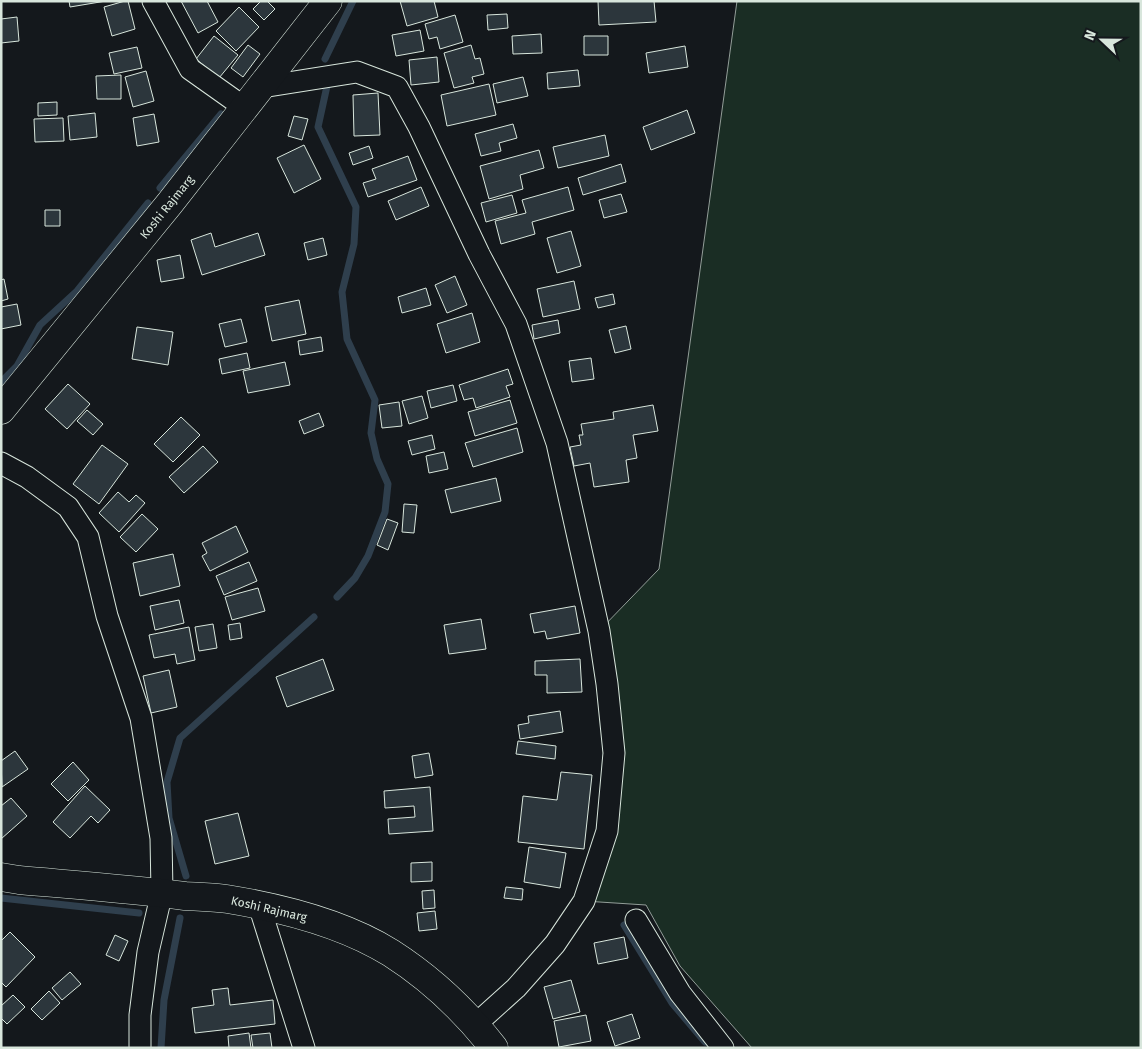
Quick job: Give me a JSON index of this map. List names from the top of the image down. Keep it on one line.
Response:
{"streets":{"main road":["Koshi Rajmarg"]},"north":"left"}
